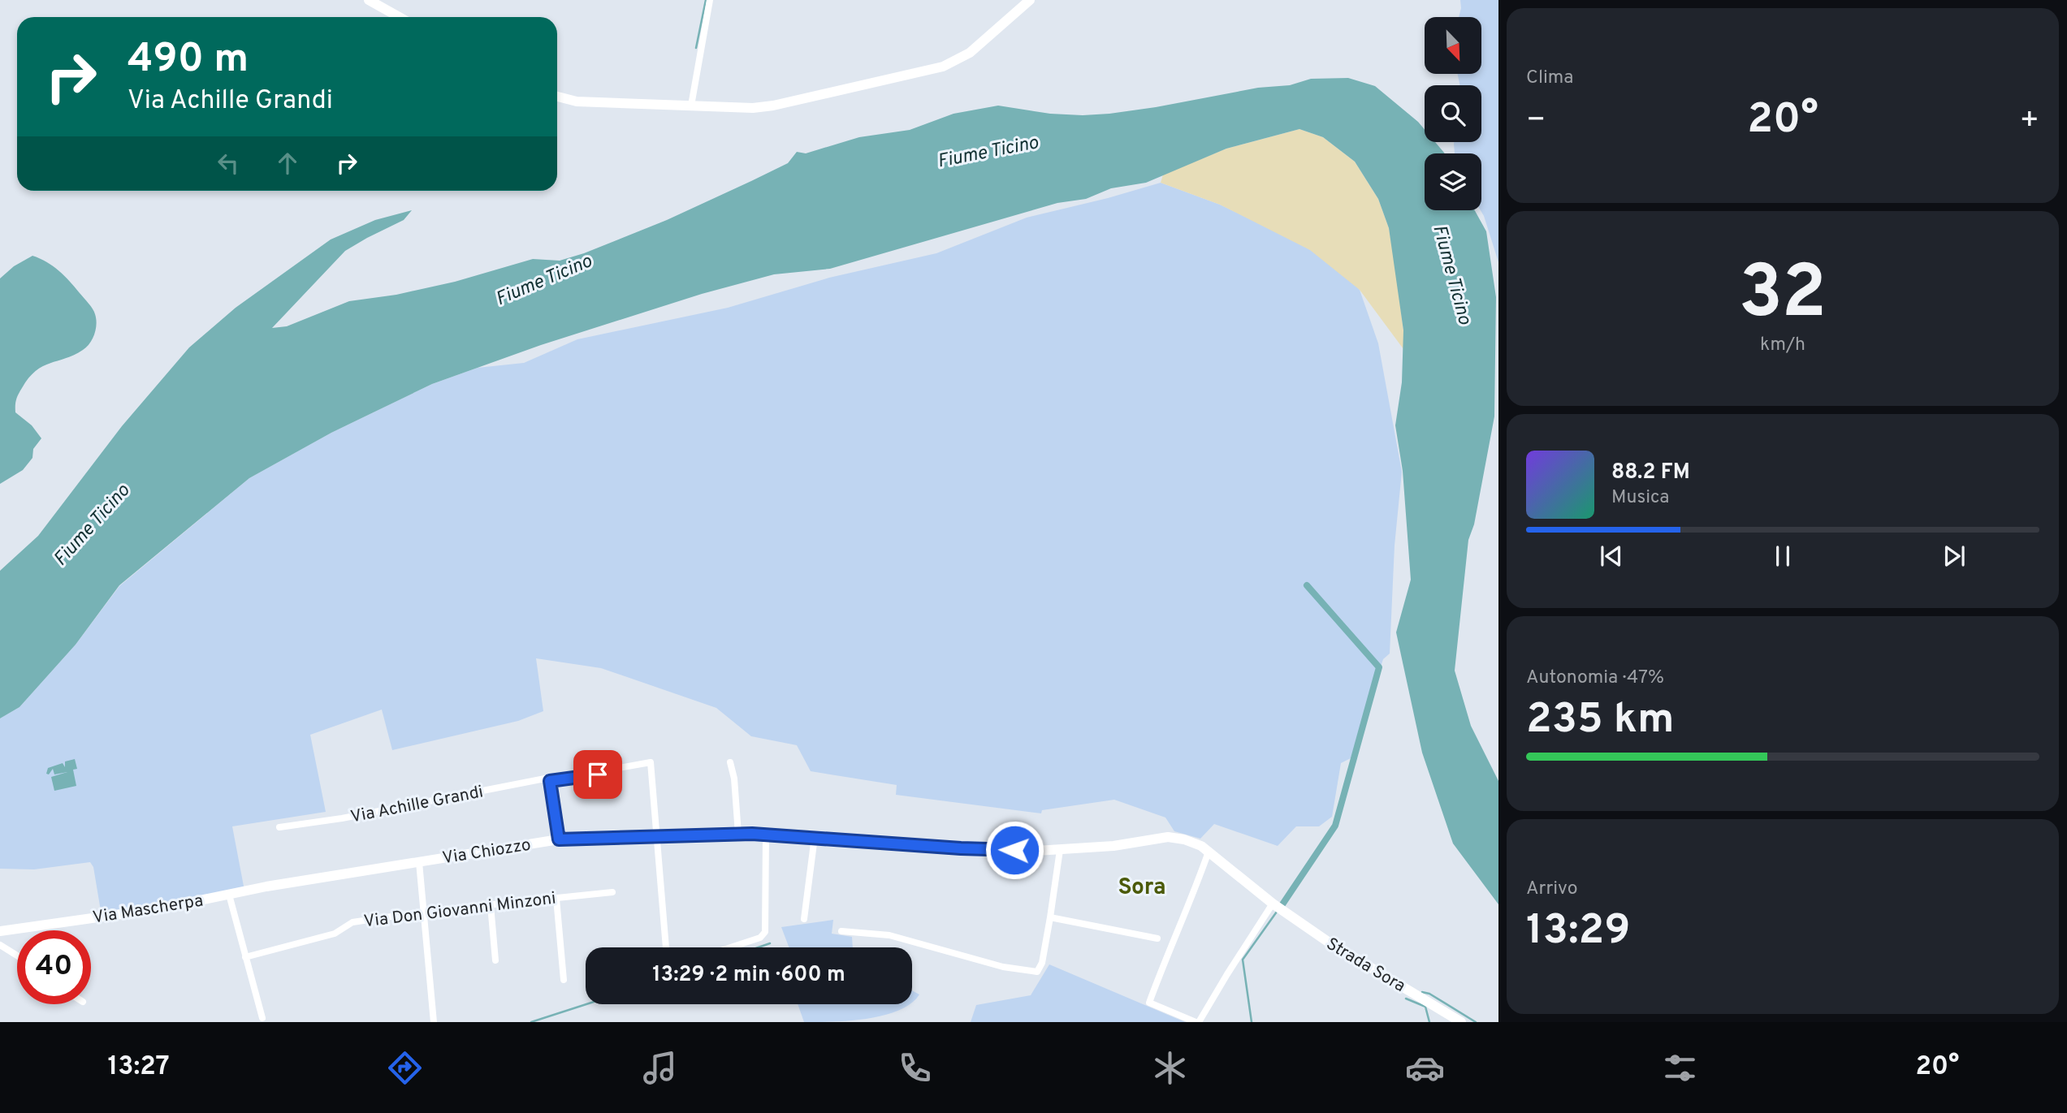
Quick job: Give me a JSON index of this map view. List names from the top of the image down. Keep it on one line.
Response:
{"streets":{"street":["Via Achille Grandi","Via Chiozzo","Via Mascherpa","Via Don Giovanni Minzoni","Strada Sora"]},"crossings":[["Via Chiozzo","Via Mascherpa"],["Via Chiozzo","Strada Sora"]],"districts":["Sora"],"water":["Fiume Ticino"],"north":"bottom right","page":{"tile":["Clima",["32","km/h"],["Autonomia · 47%","235 km"],["Arrivo","13:29"]],"turn":["490 m","Via Achille Grandi"],"heat":["−","20°","+"],"song":["88.2 FM","Musica"],"limit":"40","trip":"13:29 · 2 min · 600 m","tabs":["13:27","20°"]}}
